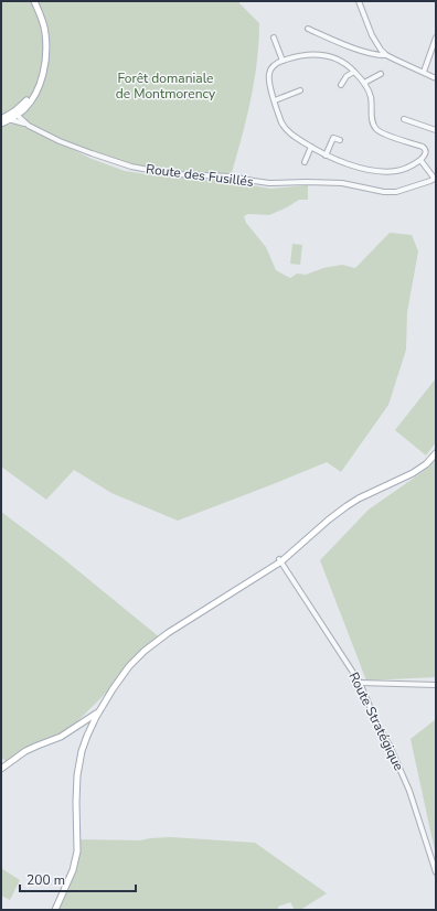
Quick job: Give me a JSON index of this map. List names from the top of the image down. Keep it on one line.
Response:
{"streets":{"street":["Route des Fusillés","Route Stratégique"]},"parks":["Forêt domaniale de Montmorency"],"scale_bar":"200 m"}
